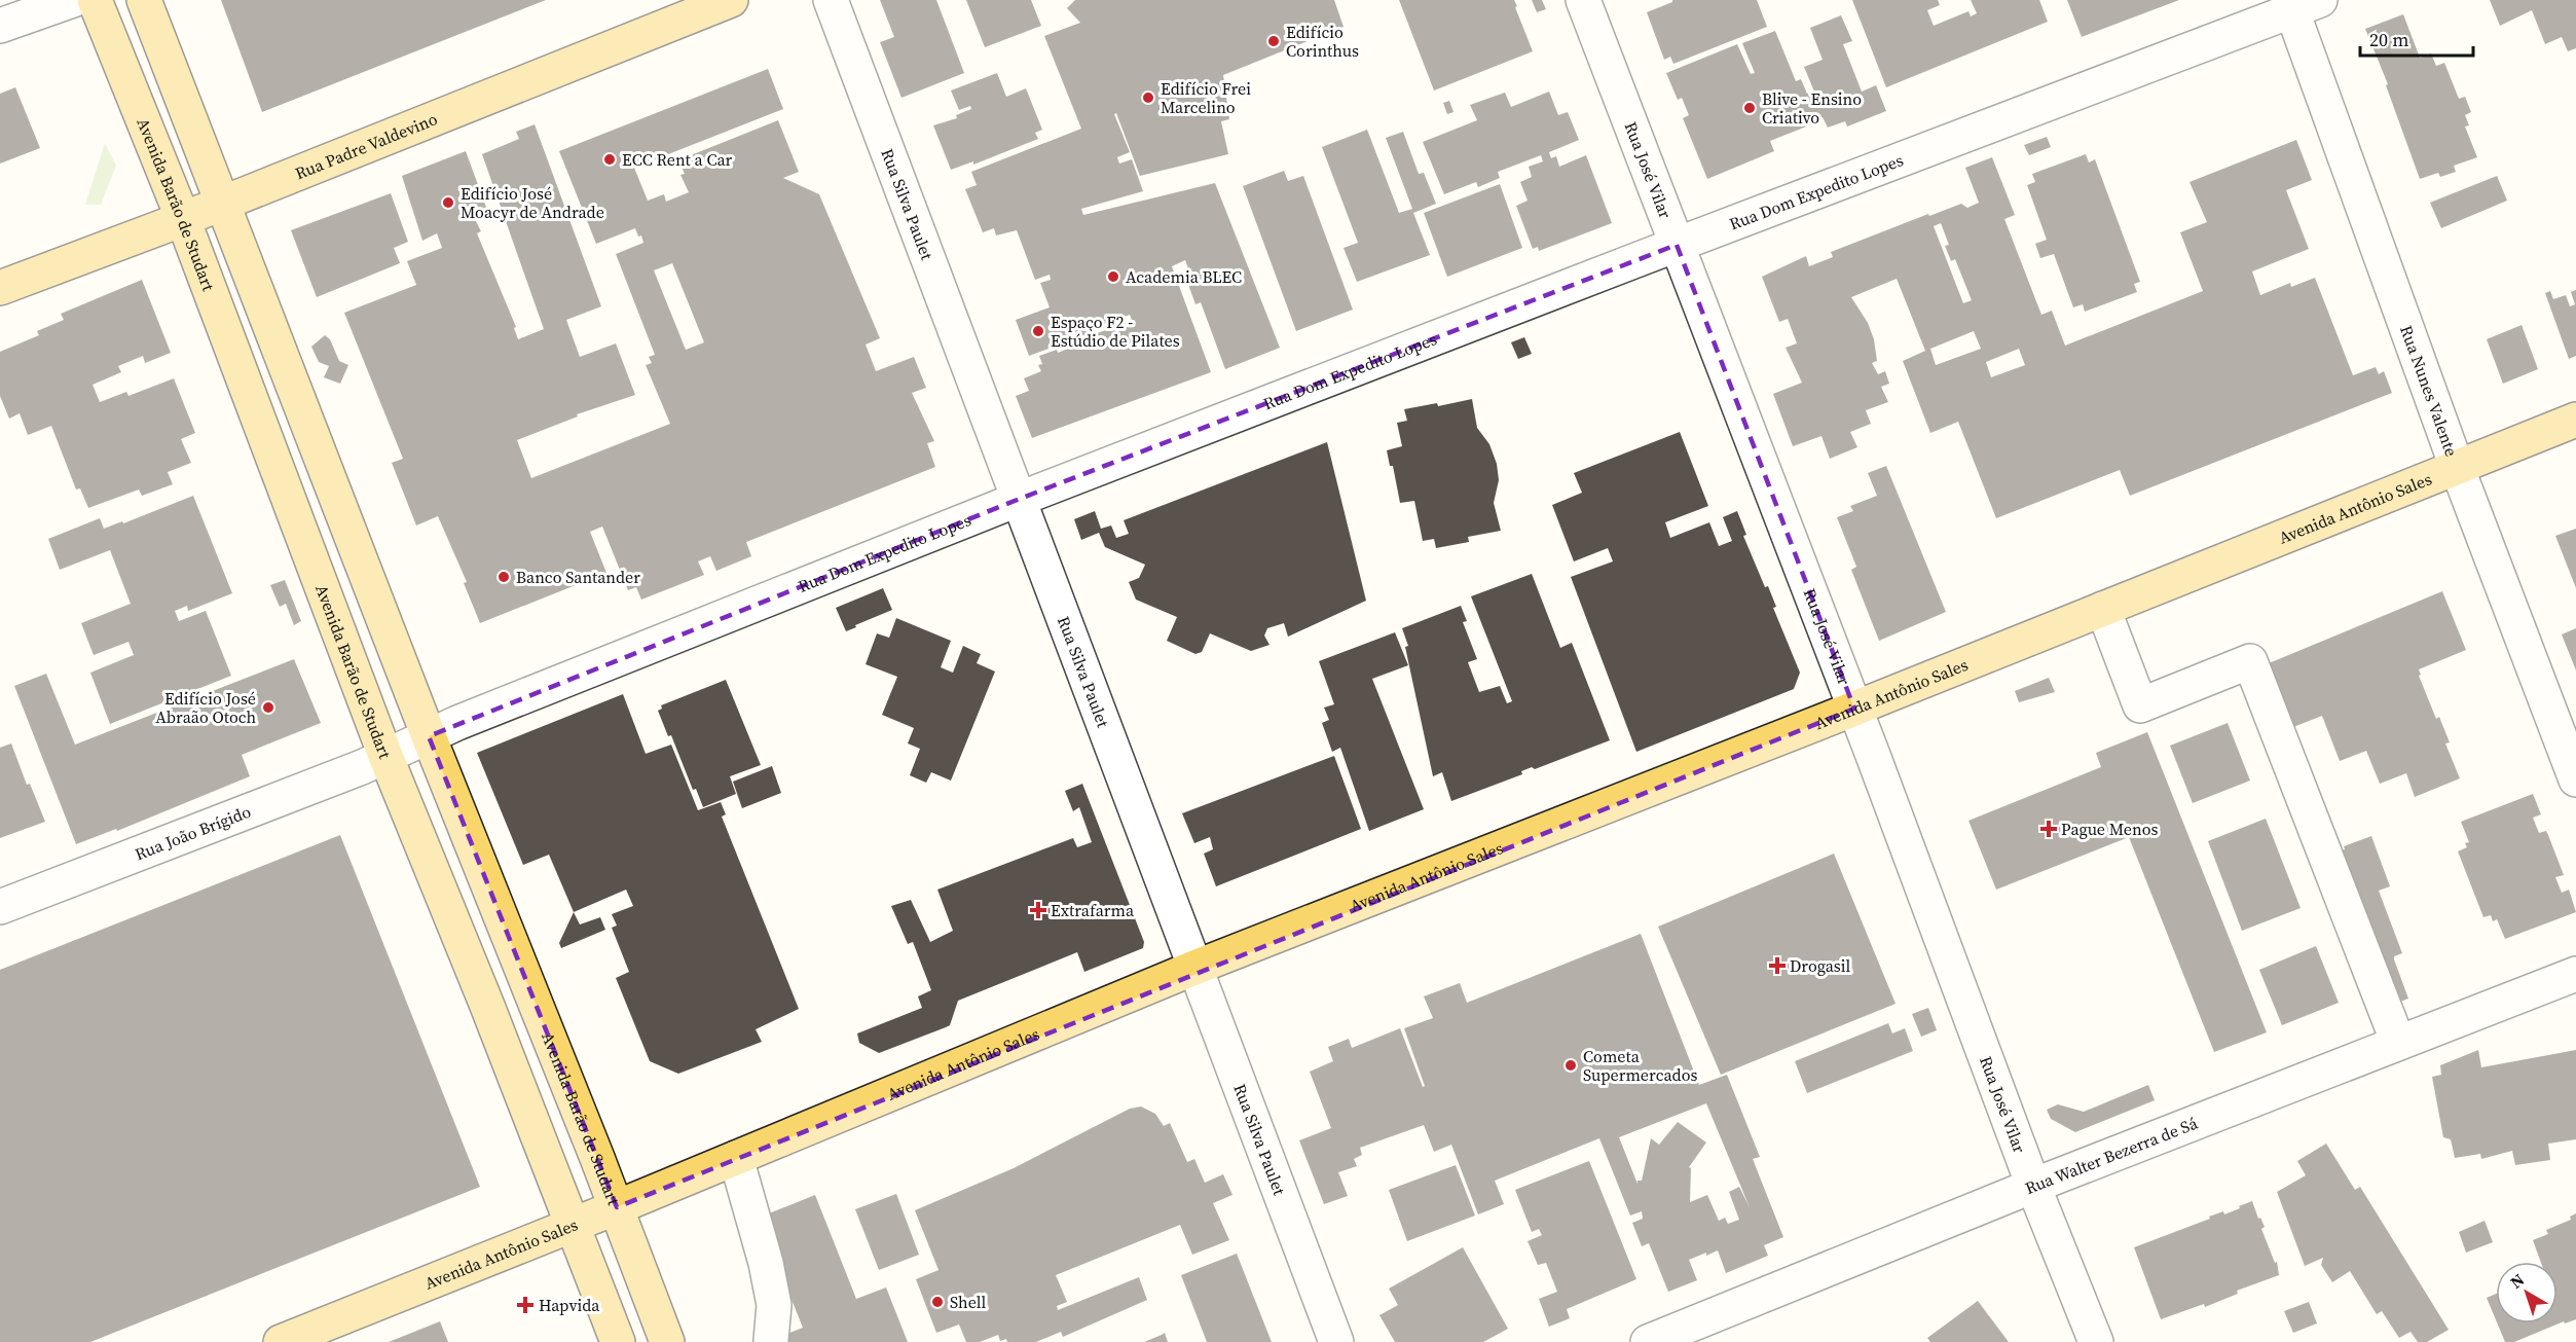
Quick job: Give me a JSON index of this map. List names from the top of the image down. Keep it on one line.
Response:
{"streets":{"main road":["Rua Padre Valdevino","Avenida Barão de Studart","Avenida Antônio Sales"],"street":["Rua José Vilar","Rua Dom Expedito Lopes","Rua Silva Paulet","Rua Nunes Valente","Rua João Brígido","Rua Walter Bezerra de Sá"]},"crossings":[["Rua Padre Valdevino","Avenida Barão de Studart"],["Rua José Vilar","Rua Dom Expedito Lopes"],["Rua José Vilar","Avenida Antônio Sales"],["Rua José Vilar","Rua Walter Bezerra de Sá"],["Rua Dom Expedito Lopes","Rua Silva Paulet"],["Rua Dom Expedito Lopes","Avenida Barão de Studart"],["Rua Dom Expedito Lopes","Rua Nunes Valente"],["Rua Dom Expedito Lopes","Rua João Brígido"],["Rua Silva Paulet","Avenida Antônio Sales"],["Avenida Barão de Studart","Avenida Antônio Sales"],["Avenida Barão de Studart","Rua João Brígido"],["Rua Nunes Valente","Avenida Antônio Sales"]],"places":{"other":["Edifício Corinthus","Edifício Frei Marcelino","Blive - Ensino Criativo","ECC Rent a Car","Edifício José Moacyr de Andrade","Academia BLEC","Espaço F2 - Estúdio de Pilates","Banco Santander","Edifício José Abraão Otoch","Cometa Supermercados","Shell"],"health":["Pague Menos","Extrafarma","Drogasil","Hapvida"]},"scale_bar":"20 m","north":"top left"}
